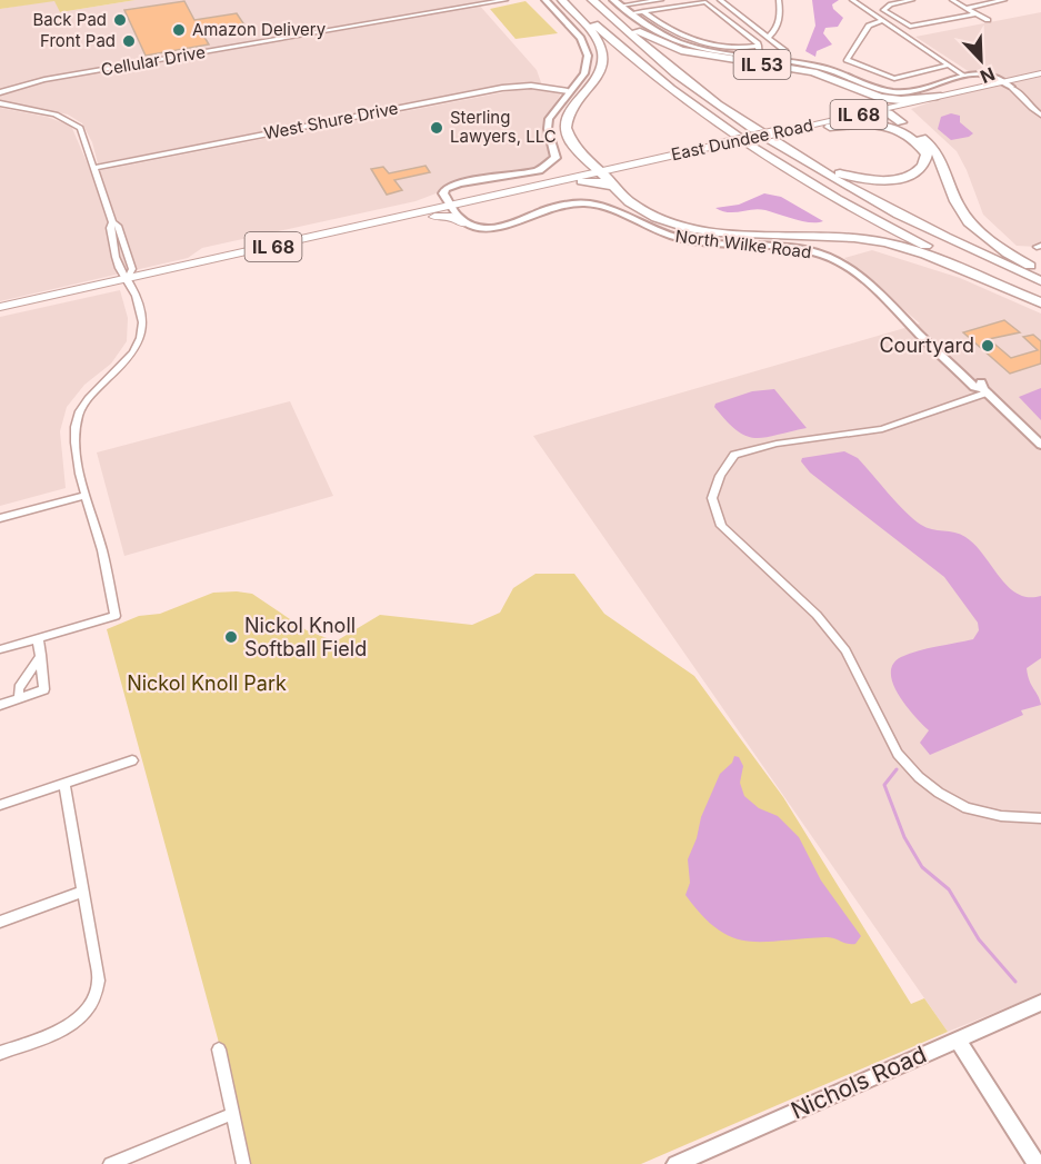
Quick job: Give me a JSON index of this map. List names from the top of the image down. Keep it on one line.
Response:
{"streets":{"highway":["IL 53"],"main road":["IL 68","East Dundee Road"],"street":["Cellular Drive","West Shure Drive","North Wilke Road","Nichols Road"]},"crossings":[["IL 53","East Dundee Road"],["IL 68","East Dundee Road"]],"parks":["Nickol Knoll Park"],"places":["Back Pad","Amazon Delivery","Front Pad","Sterling Lawyers, LLC","Courtyard","Nickol Knoll Softball Field"],"north":"bottom right"}
